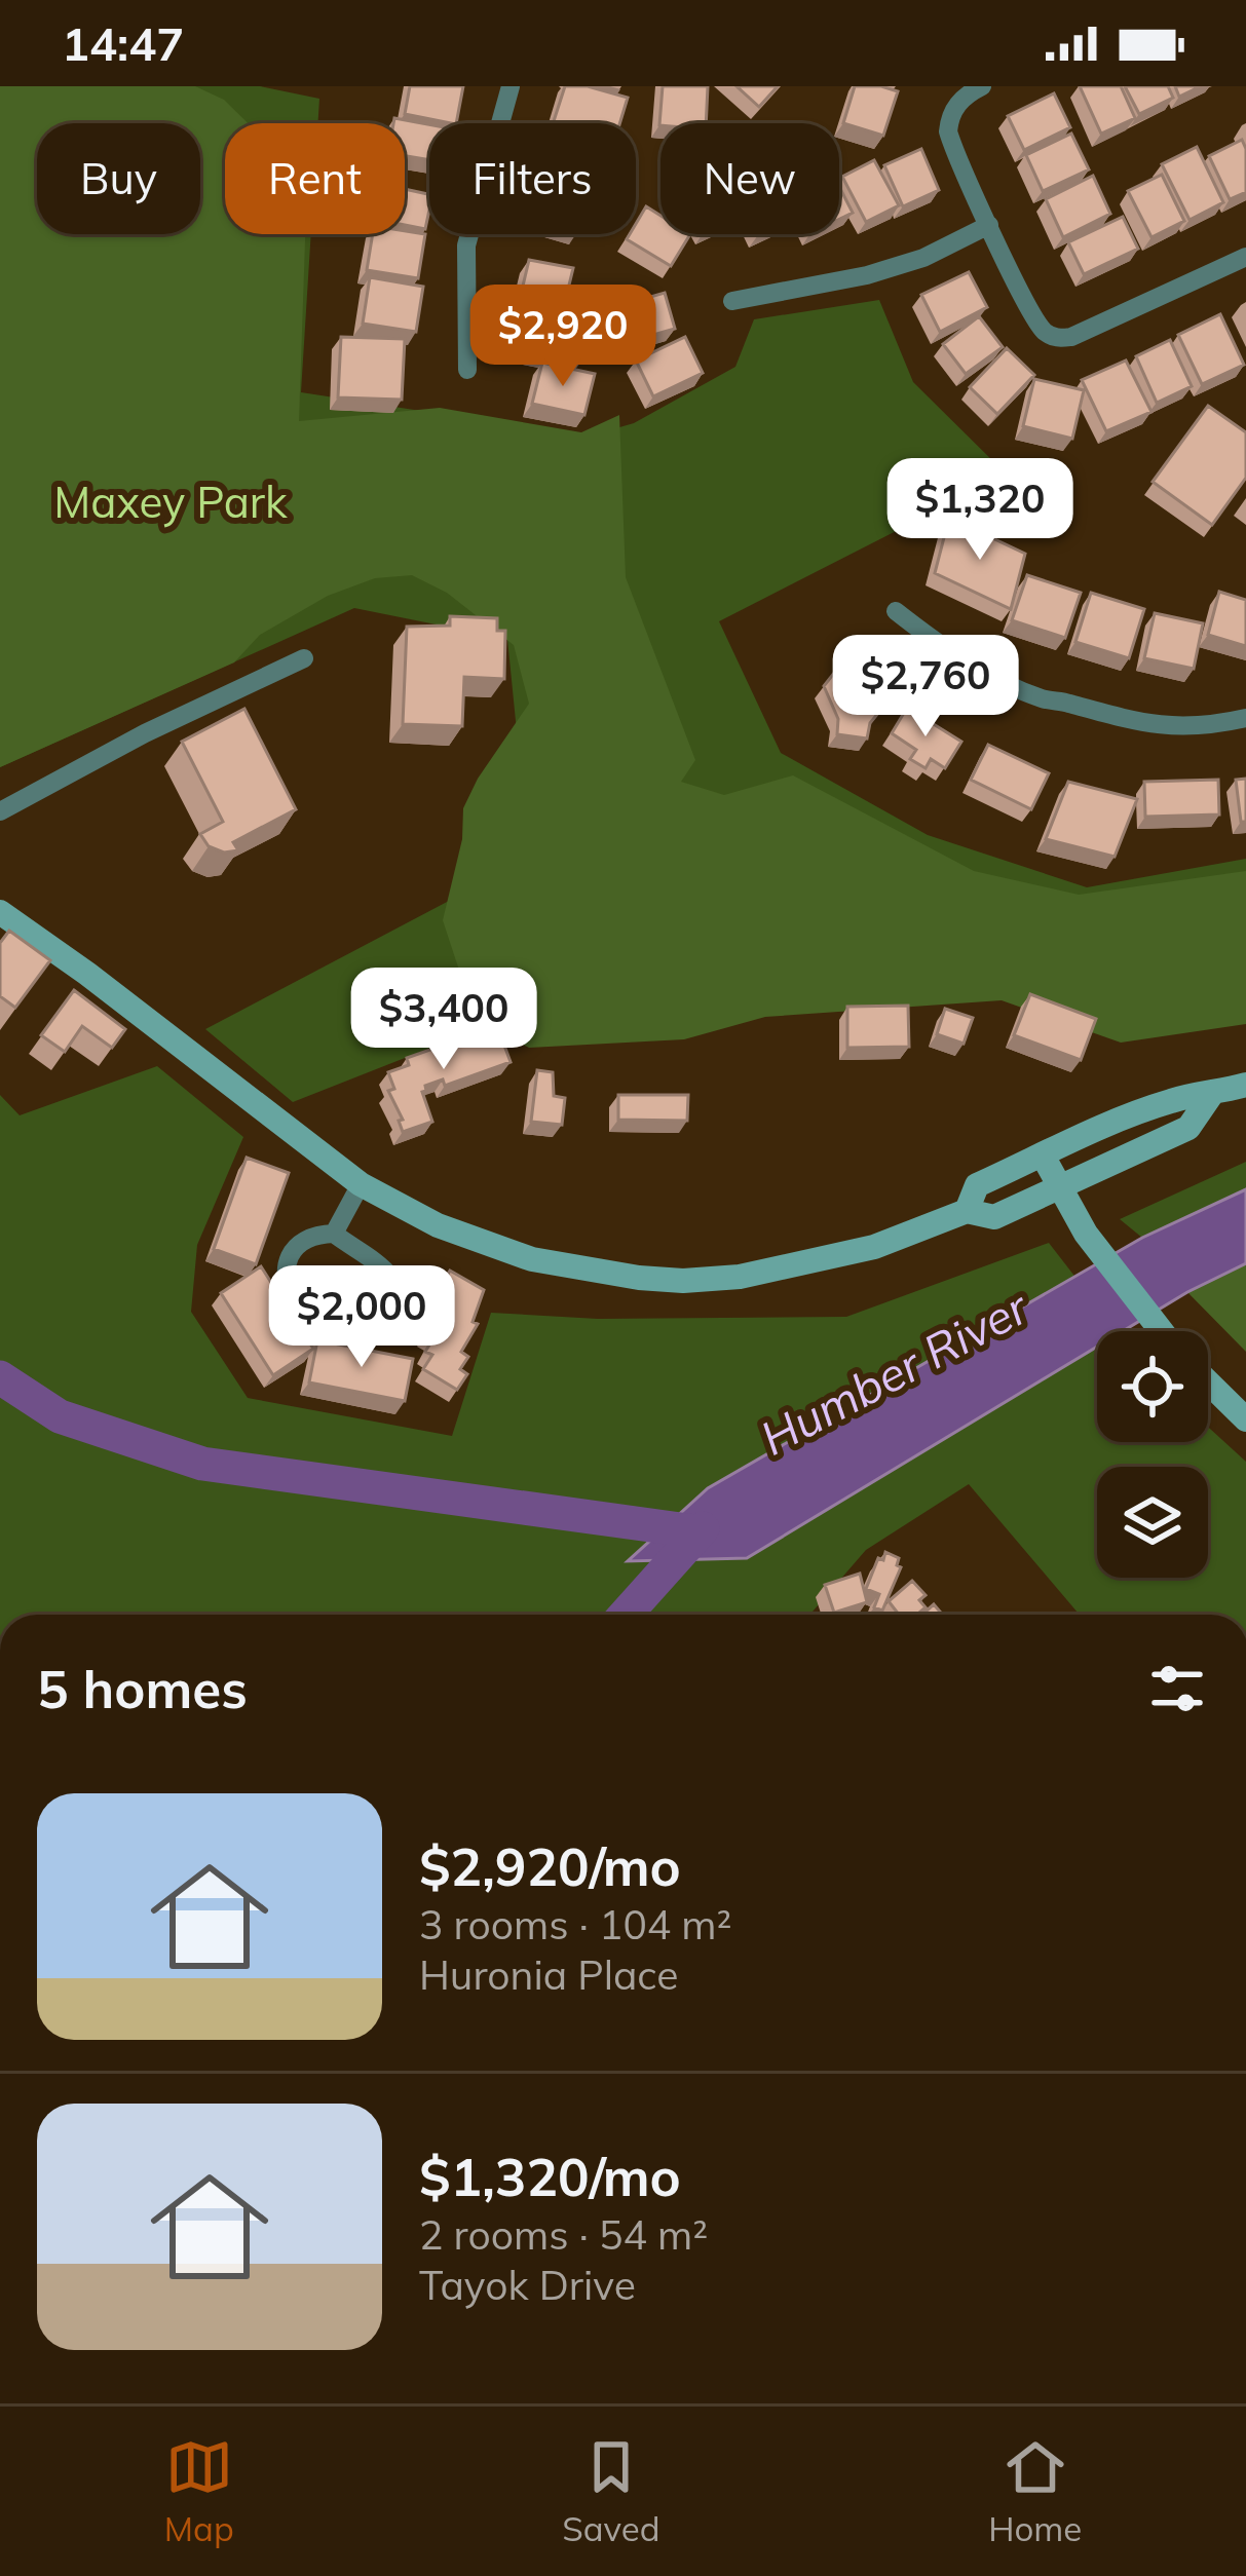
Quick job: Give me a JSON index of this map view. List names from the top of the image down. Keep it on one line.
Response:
{"water":["Humber River"],"parks":["Maxey Park"],"page":{"status":"14:47","chip":["Buy","Rent","Filters","New"],"price":["$2,920","$1,320","$2,760","$3,400","$2,000"],"heading":"5 homes","list":[{"name":"$2,920/mo","note":"3 rooms · 104 m² · Huronia Place"},{"name":"$1,320/mo","note":"2 rooms · 54 m² · Tayok Drive"}],"tabs":["Map","Saved","Home"]}}
